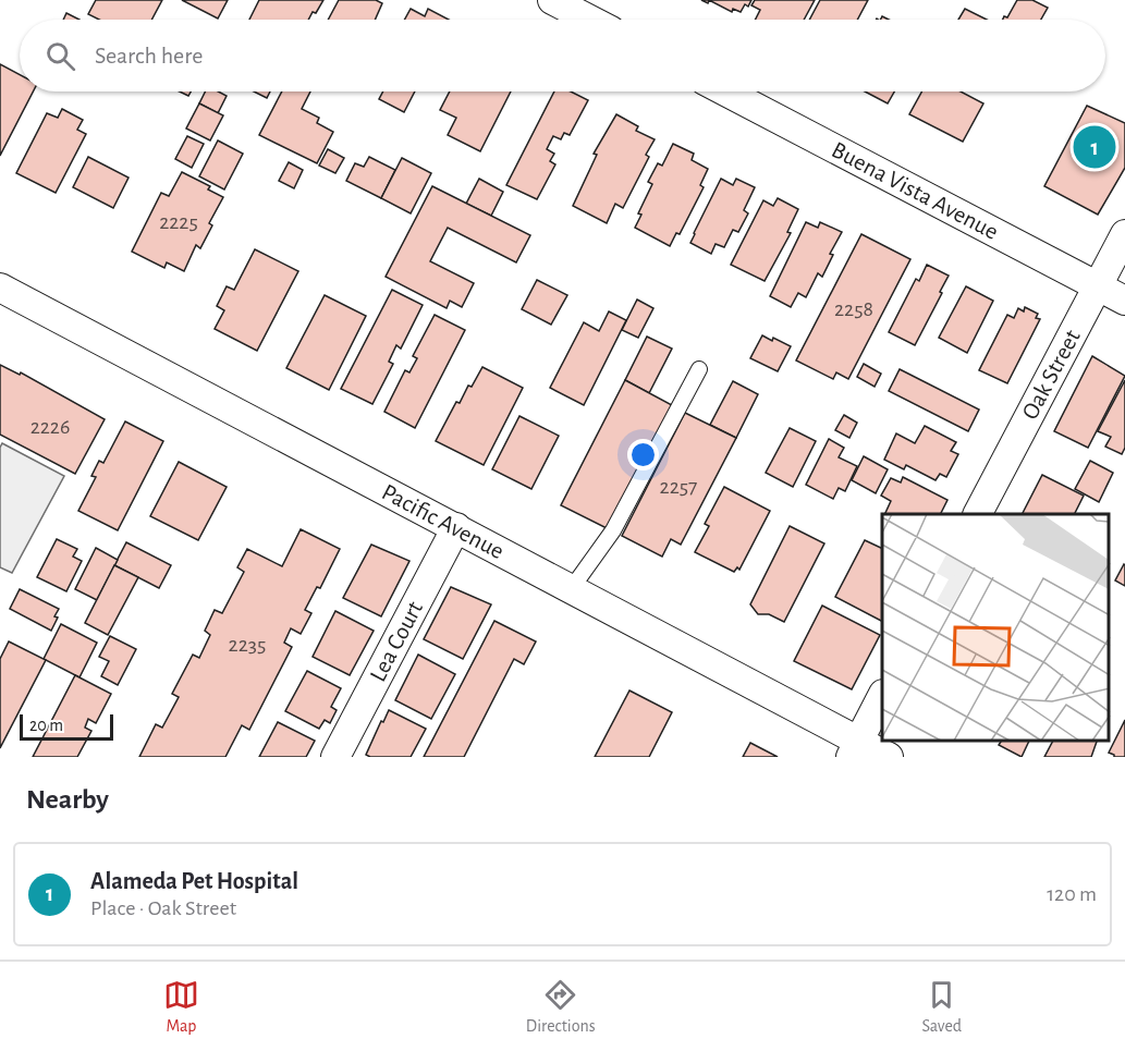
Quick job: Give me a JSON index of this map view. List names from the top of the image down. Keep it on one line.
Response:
{"streets":{"street":["Buena Vista Avenue","Oak Street","Pacific Avenue","Lea Court"]},"crossings":[["Buena Vista Avenue","Oak Street"],["Pacific Avenue","Lea Court"]],"house_numbers":["2225","2258","2226","2257","2235"],"scale_bar":"20 m","page":{"search":"Search here","pins":"1","scale":"20 m","heading":"Nearby","list":[{"mark":"1","name":"Alameda Pet Hospital","note":"Place · Oak Street","value":"120 m"}],"nav":["Map","Directions","Saved"]}}
